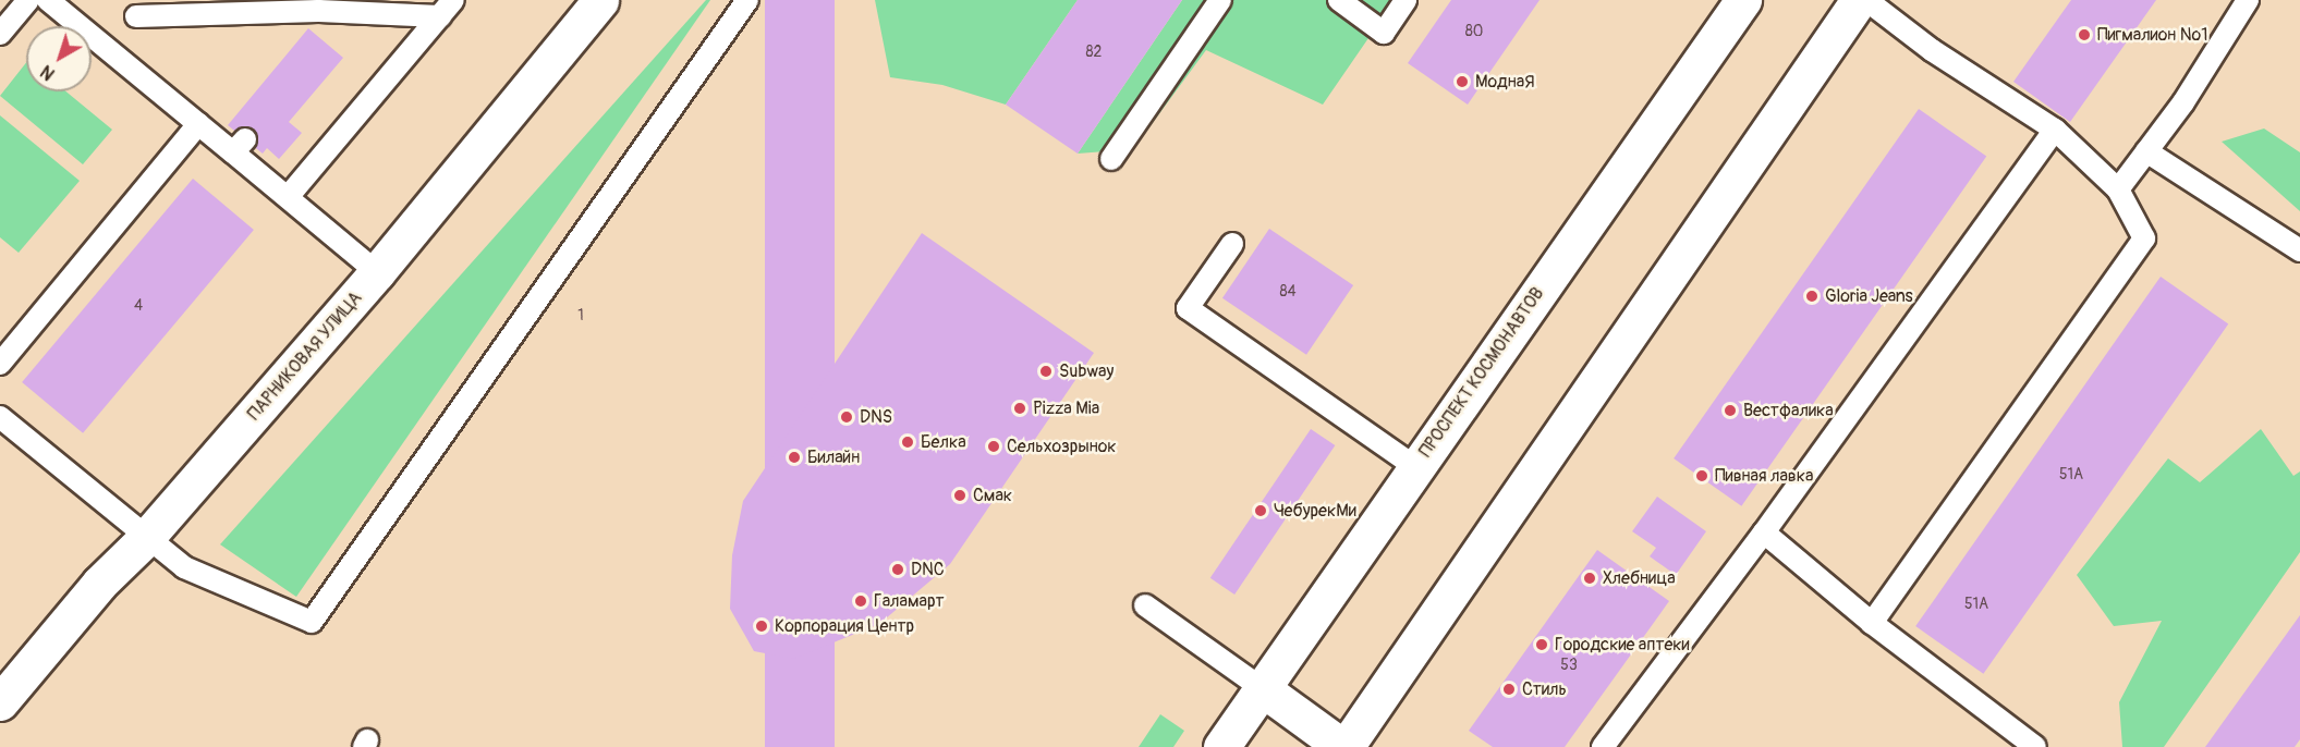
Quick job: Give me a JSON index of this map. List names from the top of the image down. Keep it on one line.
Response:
{"streets":{"main road":["ПАРНИКОВАЯ УЛИЦА","ПРОСПЕКТ КОСМОНАВТОВ"]},"places":["Пигмалион №1","МоднаЯ","Gloria Jeans","Subway","Pizza Mia","Вестфалика","DNS","Белка","Сельхозрынок","Билайн","Пивная лавка","Смак","ЧебурекМи","DNC","Хлебница","Галамарт","Корпорация Центр","Городские аптеки","Стиль"],"house_numbers":["80","82","84","4","1","51А","51А","53"],"north":"bottom left"}
